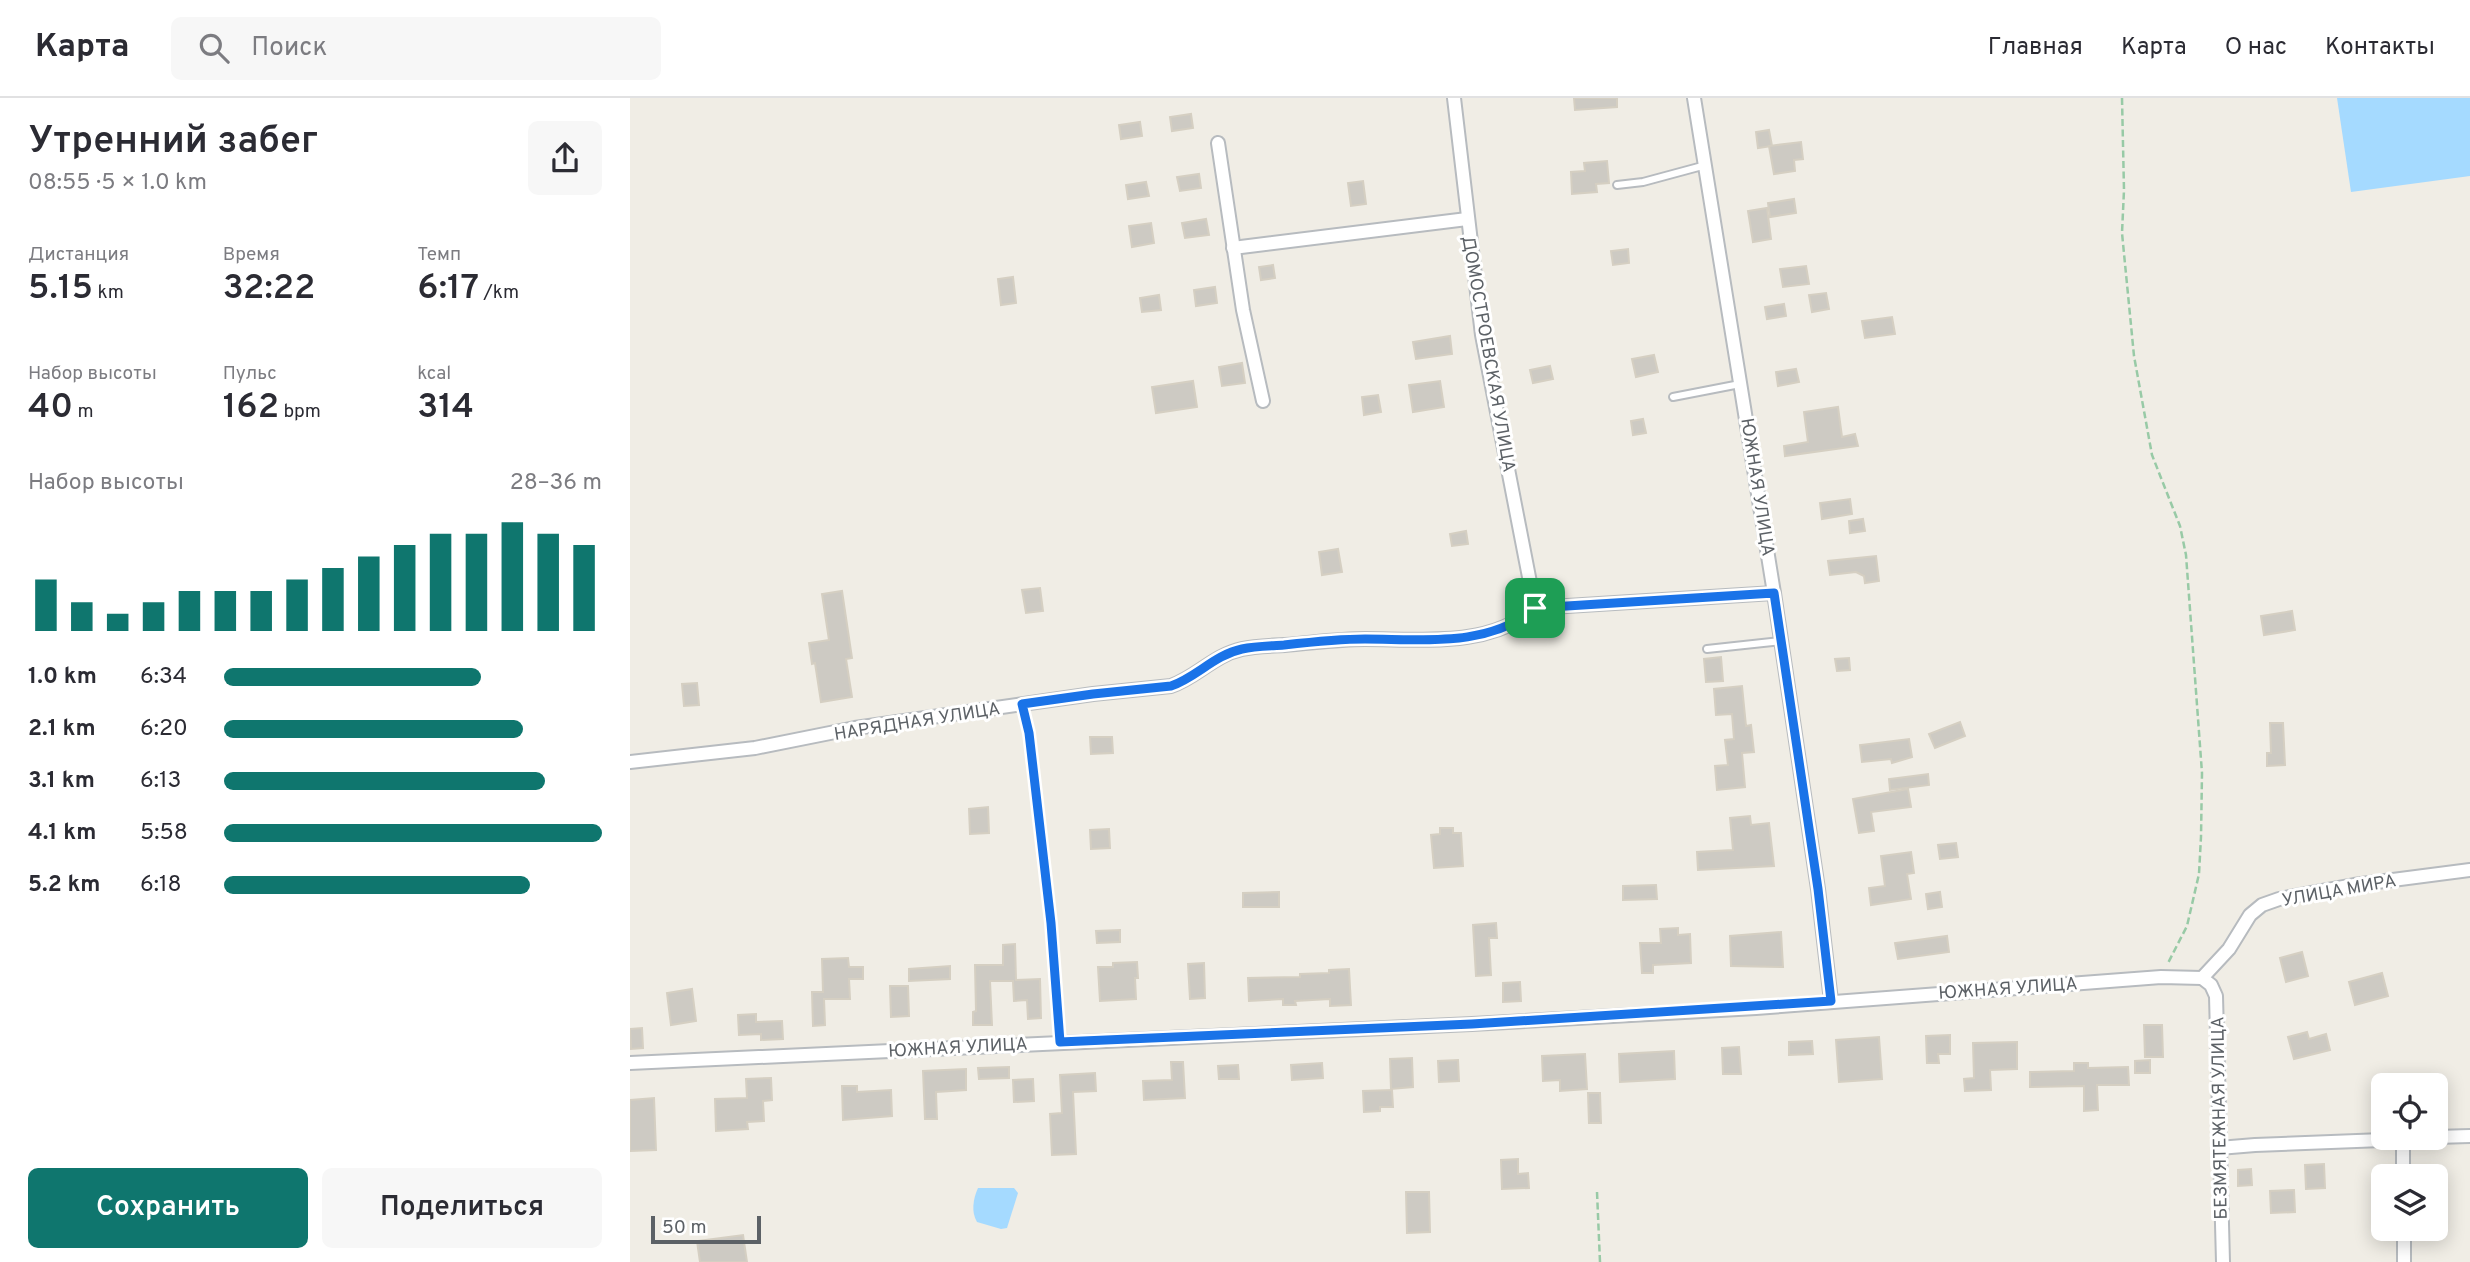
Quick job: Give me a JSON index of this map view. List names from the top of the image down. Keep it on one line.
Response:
{"streets":{"street":["ДОМОСТРОЕВСКАЯ УЛИЦА","ЮЖНАЯ УЛИЦА","НАРЯДНАЯ УЛИЦА","УЛИЦА МИРА","БЕЗМЯТЕЖНАЯ УЛИЦА"]},"crossings":[["ДОМОСТРОЕВСКАЯ УЛИЦА","НАРЯДНАЯ УЛИЦА"],["ЮЖНАЯ УЛИЦА","НАРЯДНАЯ УЛИЦА"],["ЮЖНАЯ УЛИЦА","УЛИЦА МИРА"],["ЮЖНАЯ УЛИЦА","БЕЗМЯТЕЖНАЯ УЛИЦА"],["УЛИЦА МИРА","БЕЗМЯТЕЖНАЯ УЛИЦА"]],"scale_bar":"50 m","page":{"header":"Карта","search":"Поиск","nav":["Главная","Карта","О нас","Контакты"],"heading":["Утренний забег","08:55 · 5 × 1.0 km"],"stats":[["Дистанция","5.15 km"],["Время","32:22"],["Темп","6:17 /km"],["Набор высоты","40 m"],["Пульс","162 bpm"],["kcal","314"]],"chart":["Набор высоты","28–36 m"],"list":[{"name":"1.0 km","note":"6:34"},{"name":"2.1 km","note":"6:20"},{"name":"3.1 km","note":"6:13"},{"name":"4.1 km","note":"5:58"},{"name":"5.2 km","note":"6:18"}],"buttons":["Сохранить","Поделиться"],"scale":"50 m"}}
